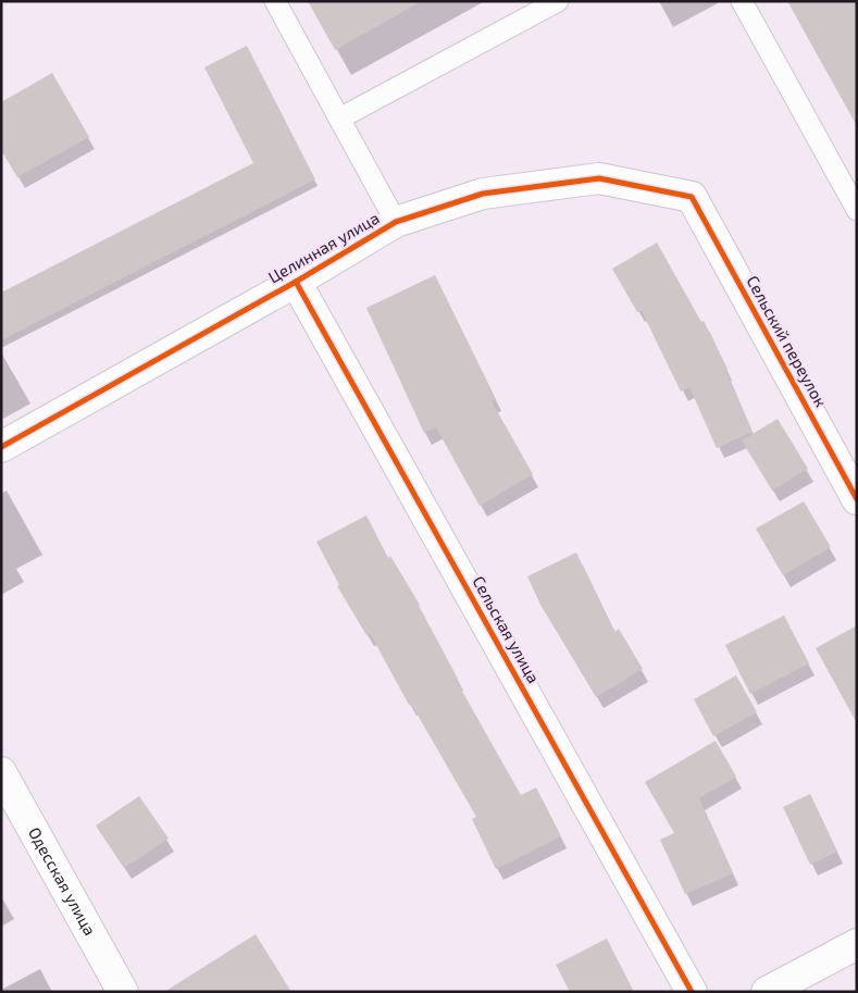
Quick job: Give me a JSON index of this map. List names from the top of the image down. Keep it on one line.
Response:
{"streets":{"street":["Целинная улица","Сельский переулок","Сельская улица","Одесская улица"]},"crossings":[["Целинная улица","Сельский переулок"],["Целинная улица","Сельская улица"]]}
